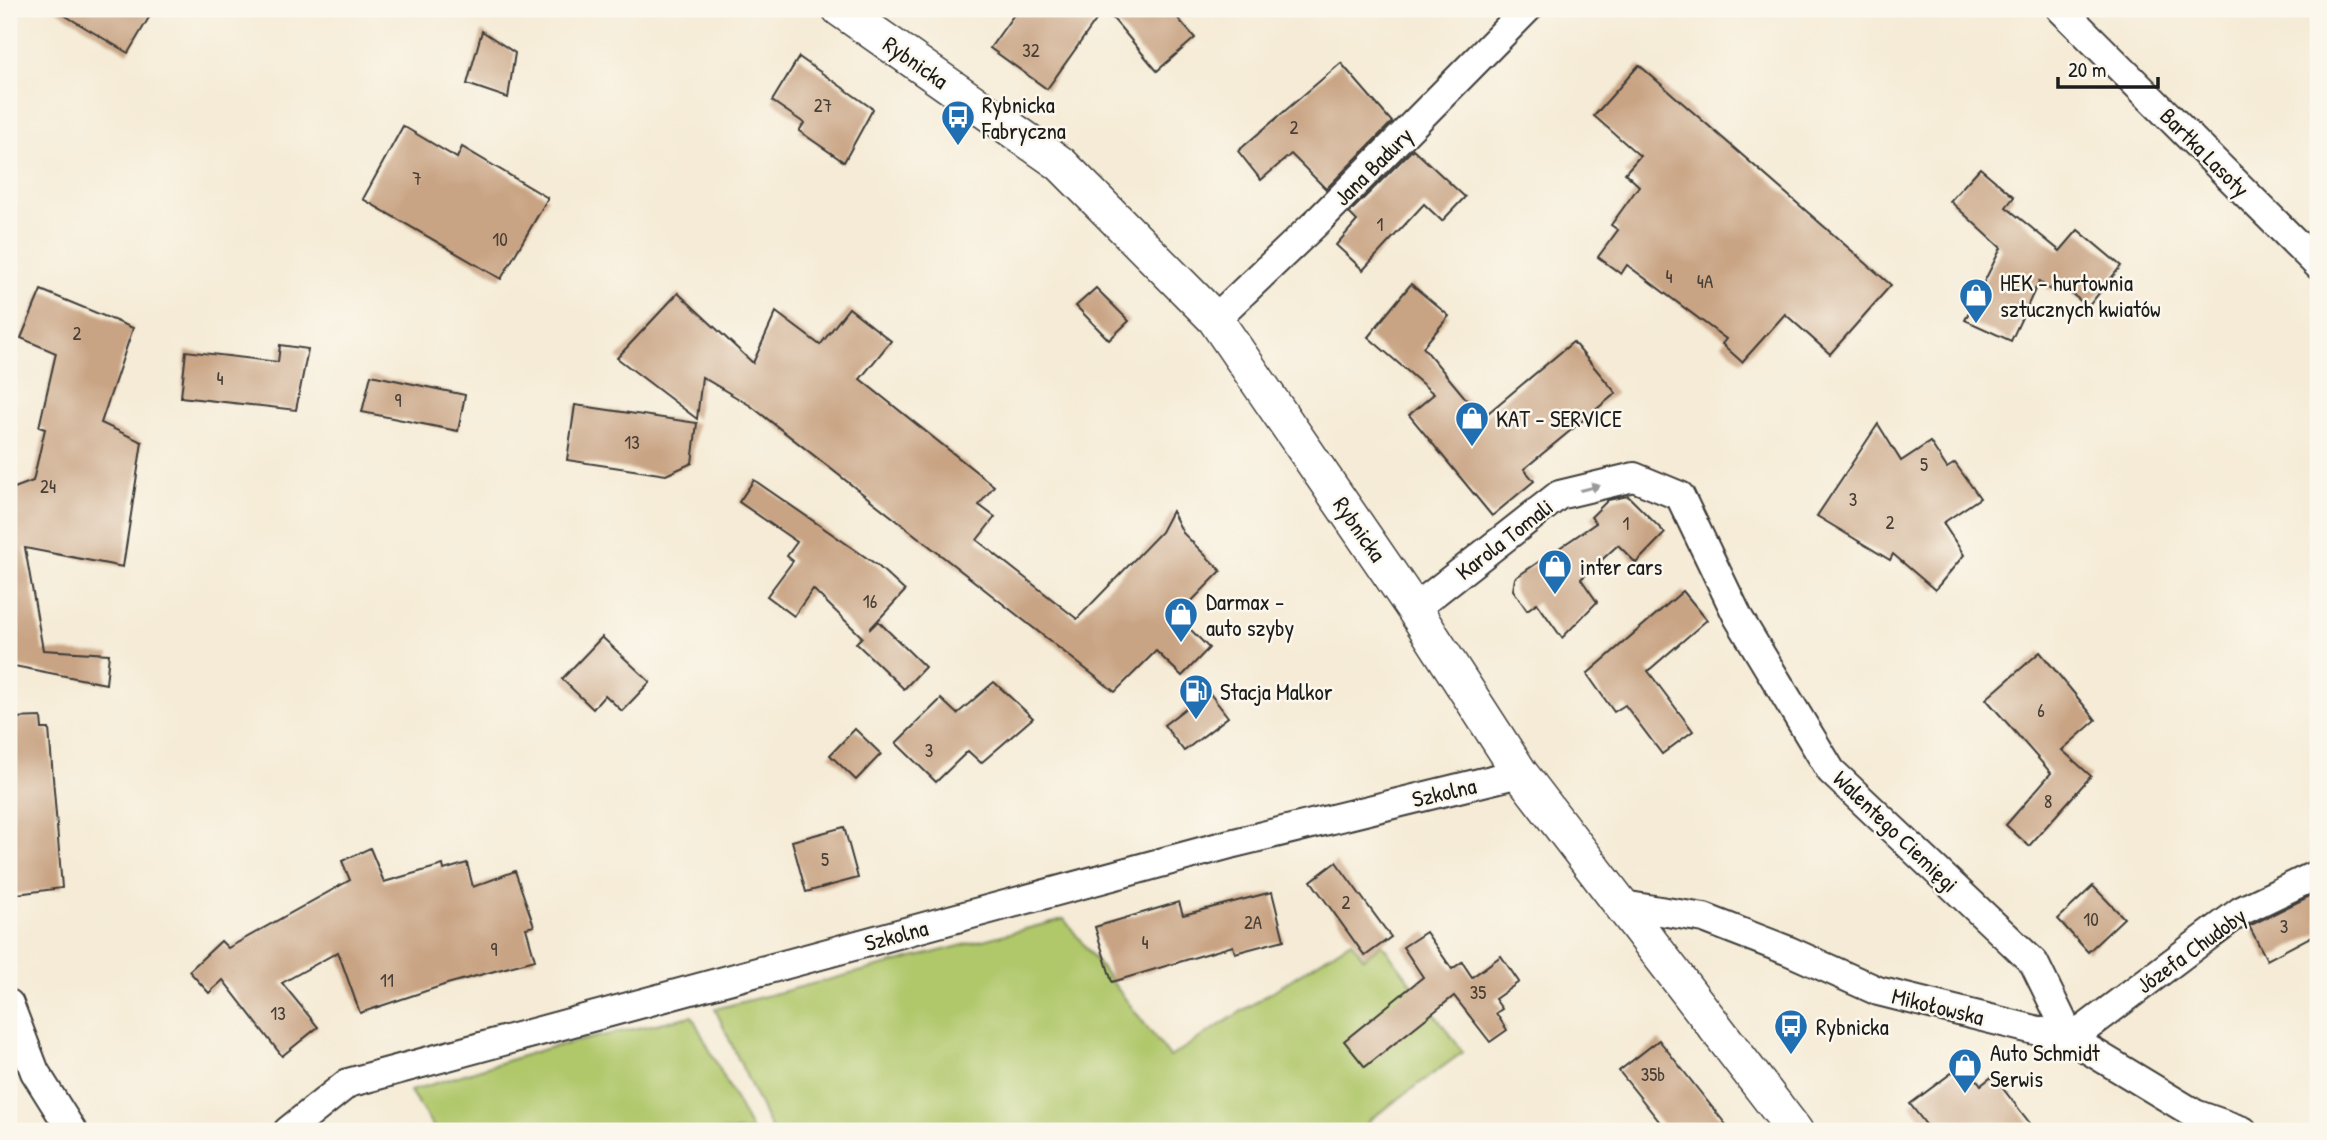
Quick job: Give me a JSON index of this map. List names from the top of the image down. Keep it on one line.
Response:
{"streets":{"street":["Rybnicka","Bartka Lasoty","Jana Badury","Karola Tomali","Szkolna","Walentego Ciemięgi","Józefa Chudoby","Mikołowska"]},"crossings":[["Rybnicka","Jana Badury"],["Rybnicka","Karola Tomali"],["Rybnicka","Szkolna"],["Rybnicka","Mikołowska"],["Karola Tomali","Walentego Ciemięgi"],["Walentego Ciemięgi","Józefa Chudoby"],["Walentego Ciemięgi","Mikołowska"],["Józefa Chudoby","Mikołowska"]],"one_way":["Karola Tomali"],"places":{"bus stop":["Rybnicka Fabryczna","Rybnicka"],"shop":["HEK - hurtownia sztucznych kwiatów","KAT - SERVICE","inter cars","Darmax - auto szyby","Auto Schmidt Serwis"],"fuel station":["Stacja Malkor"]},"house_numbers":["32","27","2","7","1","10","4","4A","2","4","9","13","5","24","3","2","1","16","6","3","8","5","2","10","2A","3","4","9","11","35","13","35b"],"scale_bar":"20 m"}
